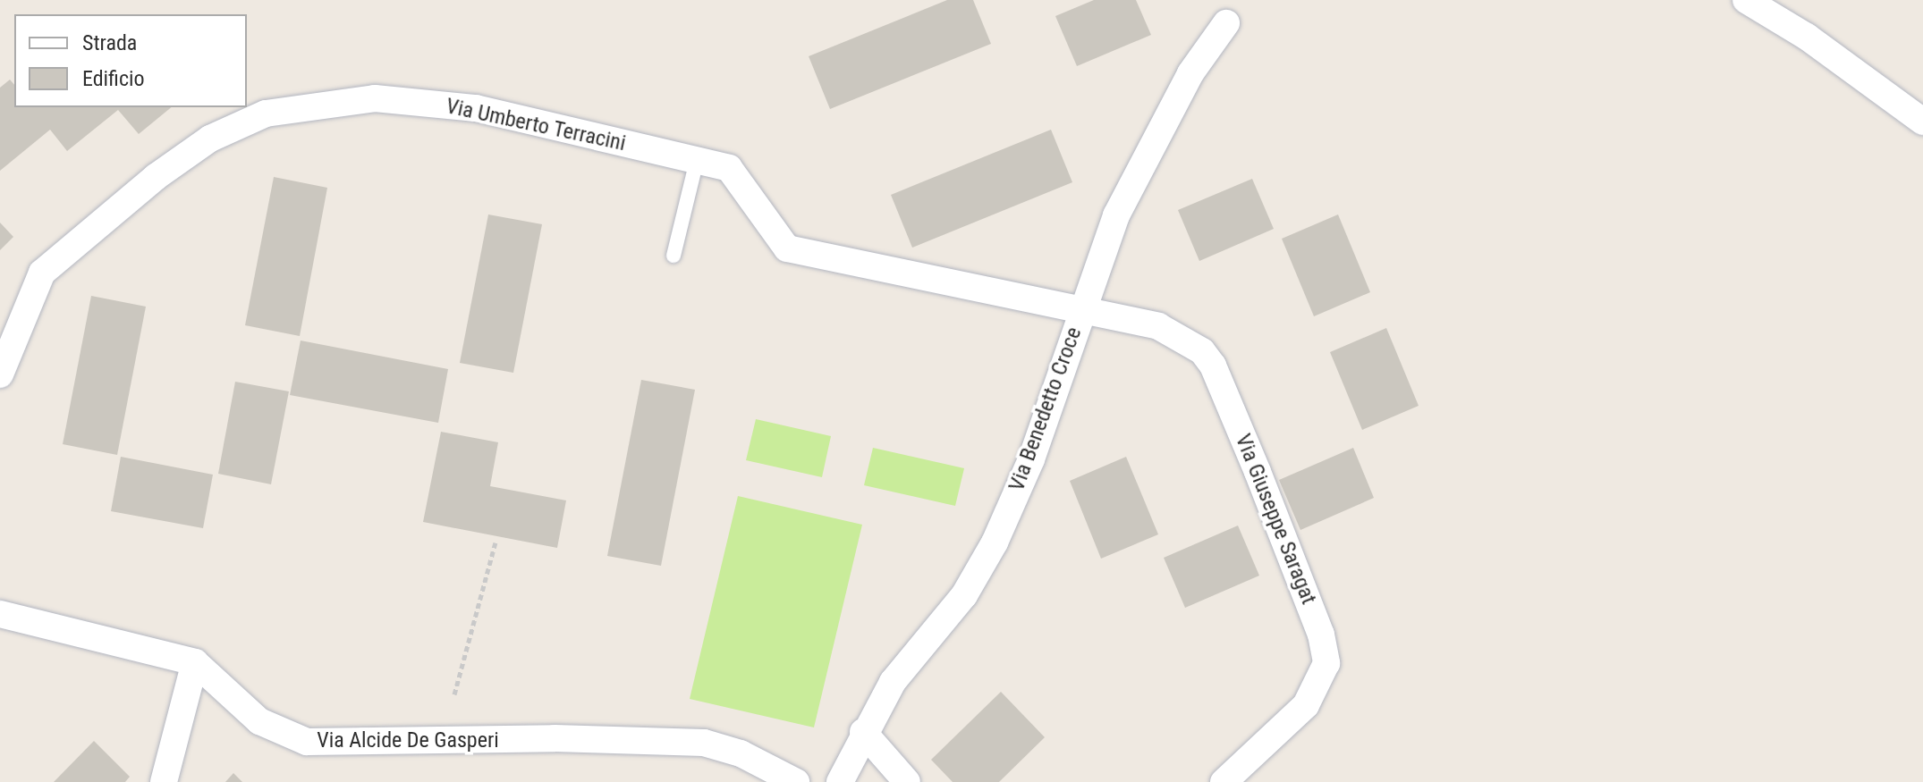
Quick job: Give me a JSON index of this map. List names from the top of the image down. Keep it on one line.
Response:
{"streets":{"street":["Via Umberto Terracini","Via Benedetto Croce","Via Giuseppe Saragat","Via Alcide De Gasperi"]},"crossings":[["Via Umberto Terracini","Via Benedetto Croce"],["Via Umberto Terracini","Via Giuseppe Saragat"],["Via Benedetto Croce","Via Giuseppe Saragat"]],"legend":["Strada","Edificio"]}
